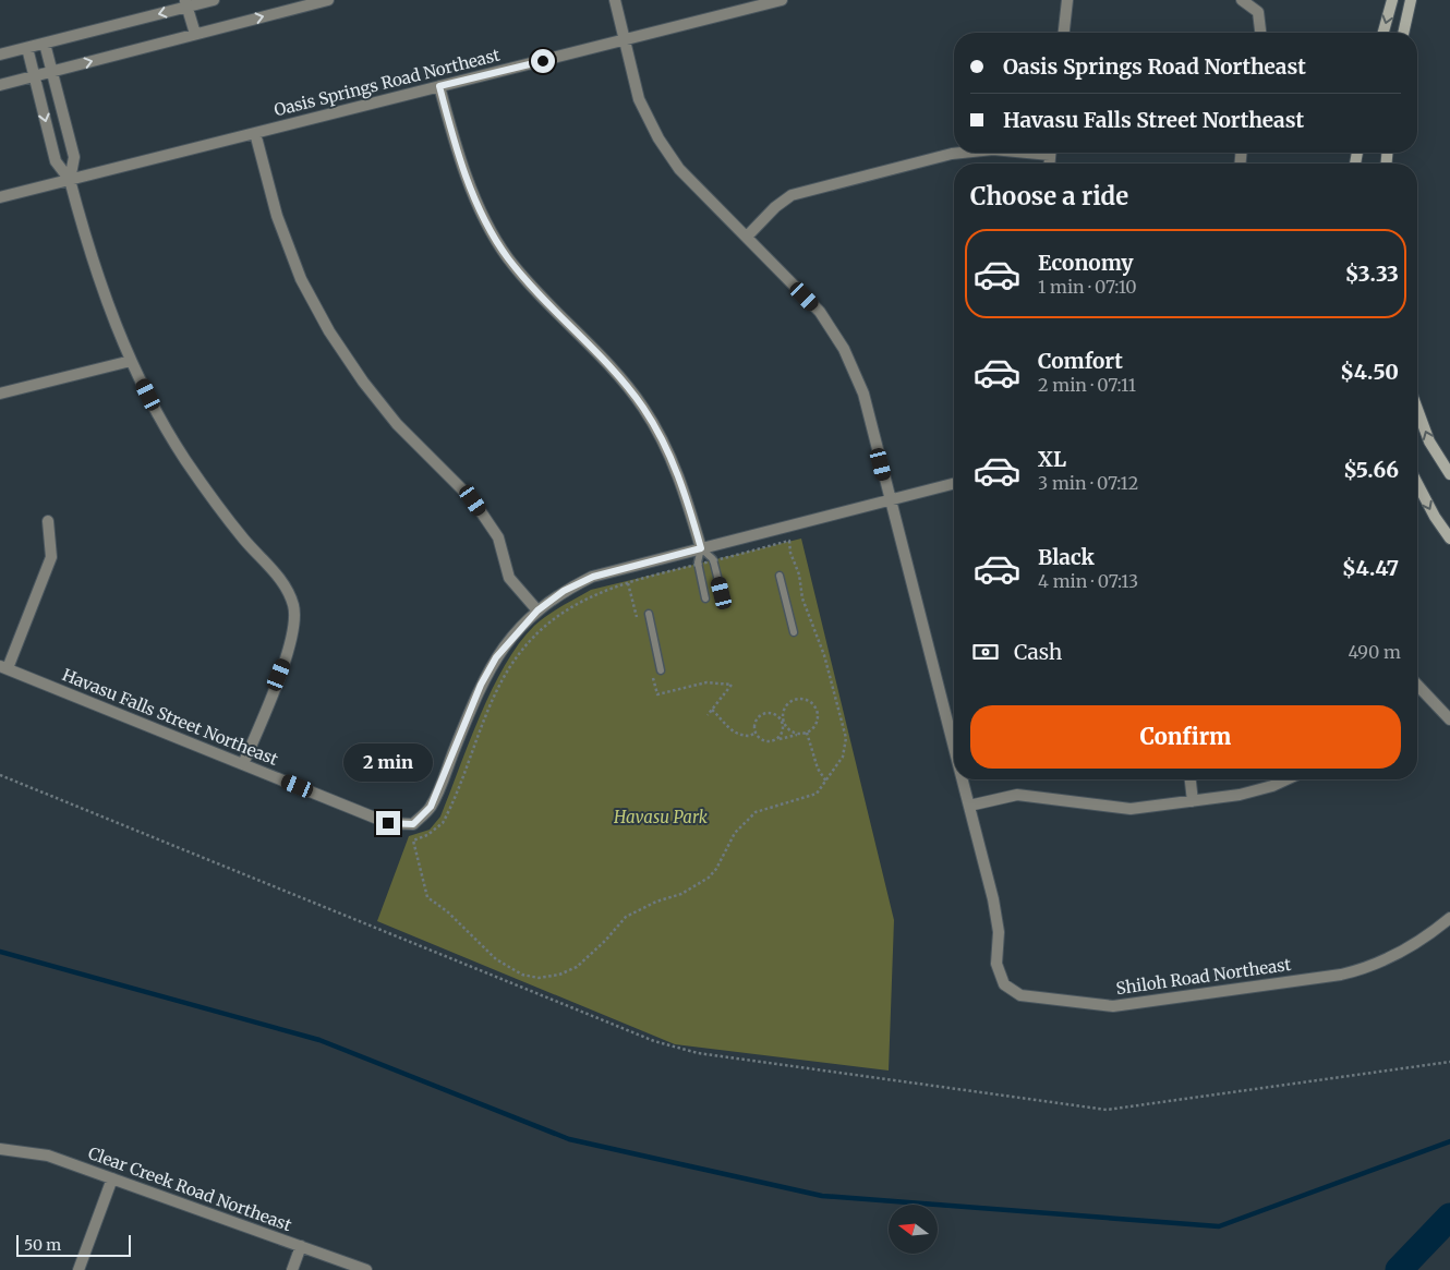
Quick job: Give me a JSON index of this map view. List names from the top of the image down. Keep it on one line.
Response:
{"streets":{"street":["Oasis Springs Road Northeast","Havasu Falls Street Northeast","Shiloh Road Northeast","Clear Creek Road Northeast"]},"crossings":[["Oasis Springs Road Northeast","Shiloh Road Northeast"],["Havasu Falls Street Northeast","Shiloh Road Northeast"]],"parks":["Havasu Park"],"scale_bar":"50 m","north":"left","page":{"banner":["Oasis Springs Road Northeast","Havasu Falls Street Northeast"],"heading":"Choose a ride","list":[{"name":"Economy","note":"1 min · 07:10","value":"$3.33"},{"name":"Comfort","note":"2 min · 07:11","value":"$4.50"},{"name":"XL","note":"3 min · 07:12","value":"$5.66"},{"name":"Black","note":"4 min · 07:13","value":"$4.47"}],"pay":["Cash","490 m"],"buttons":"Confirm","bubble":"2 min","scale":"50 m"}}
